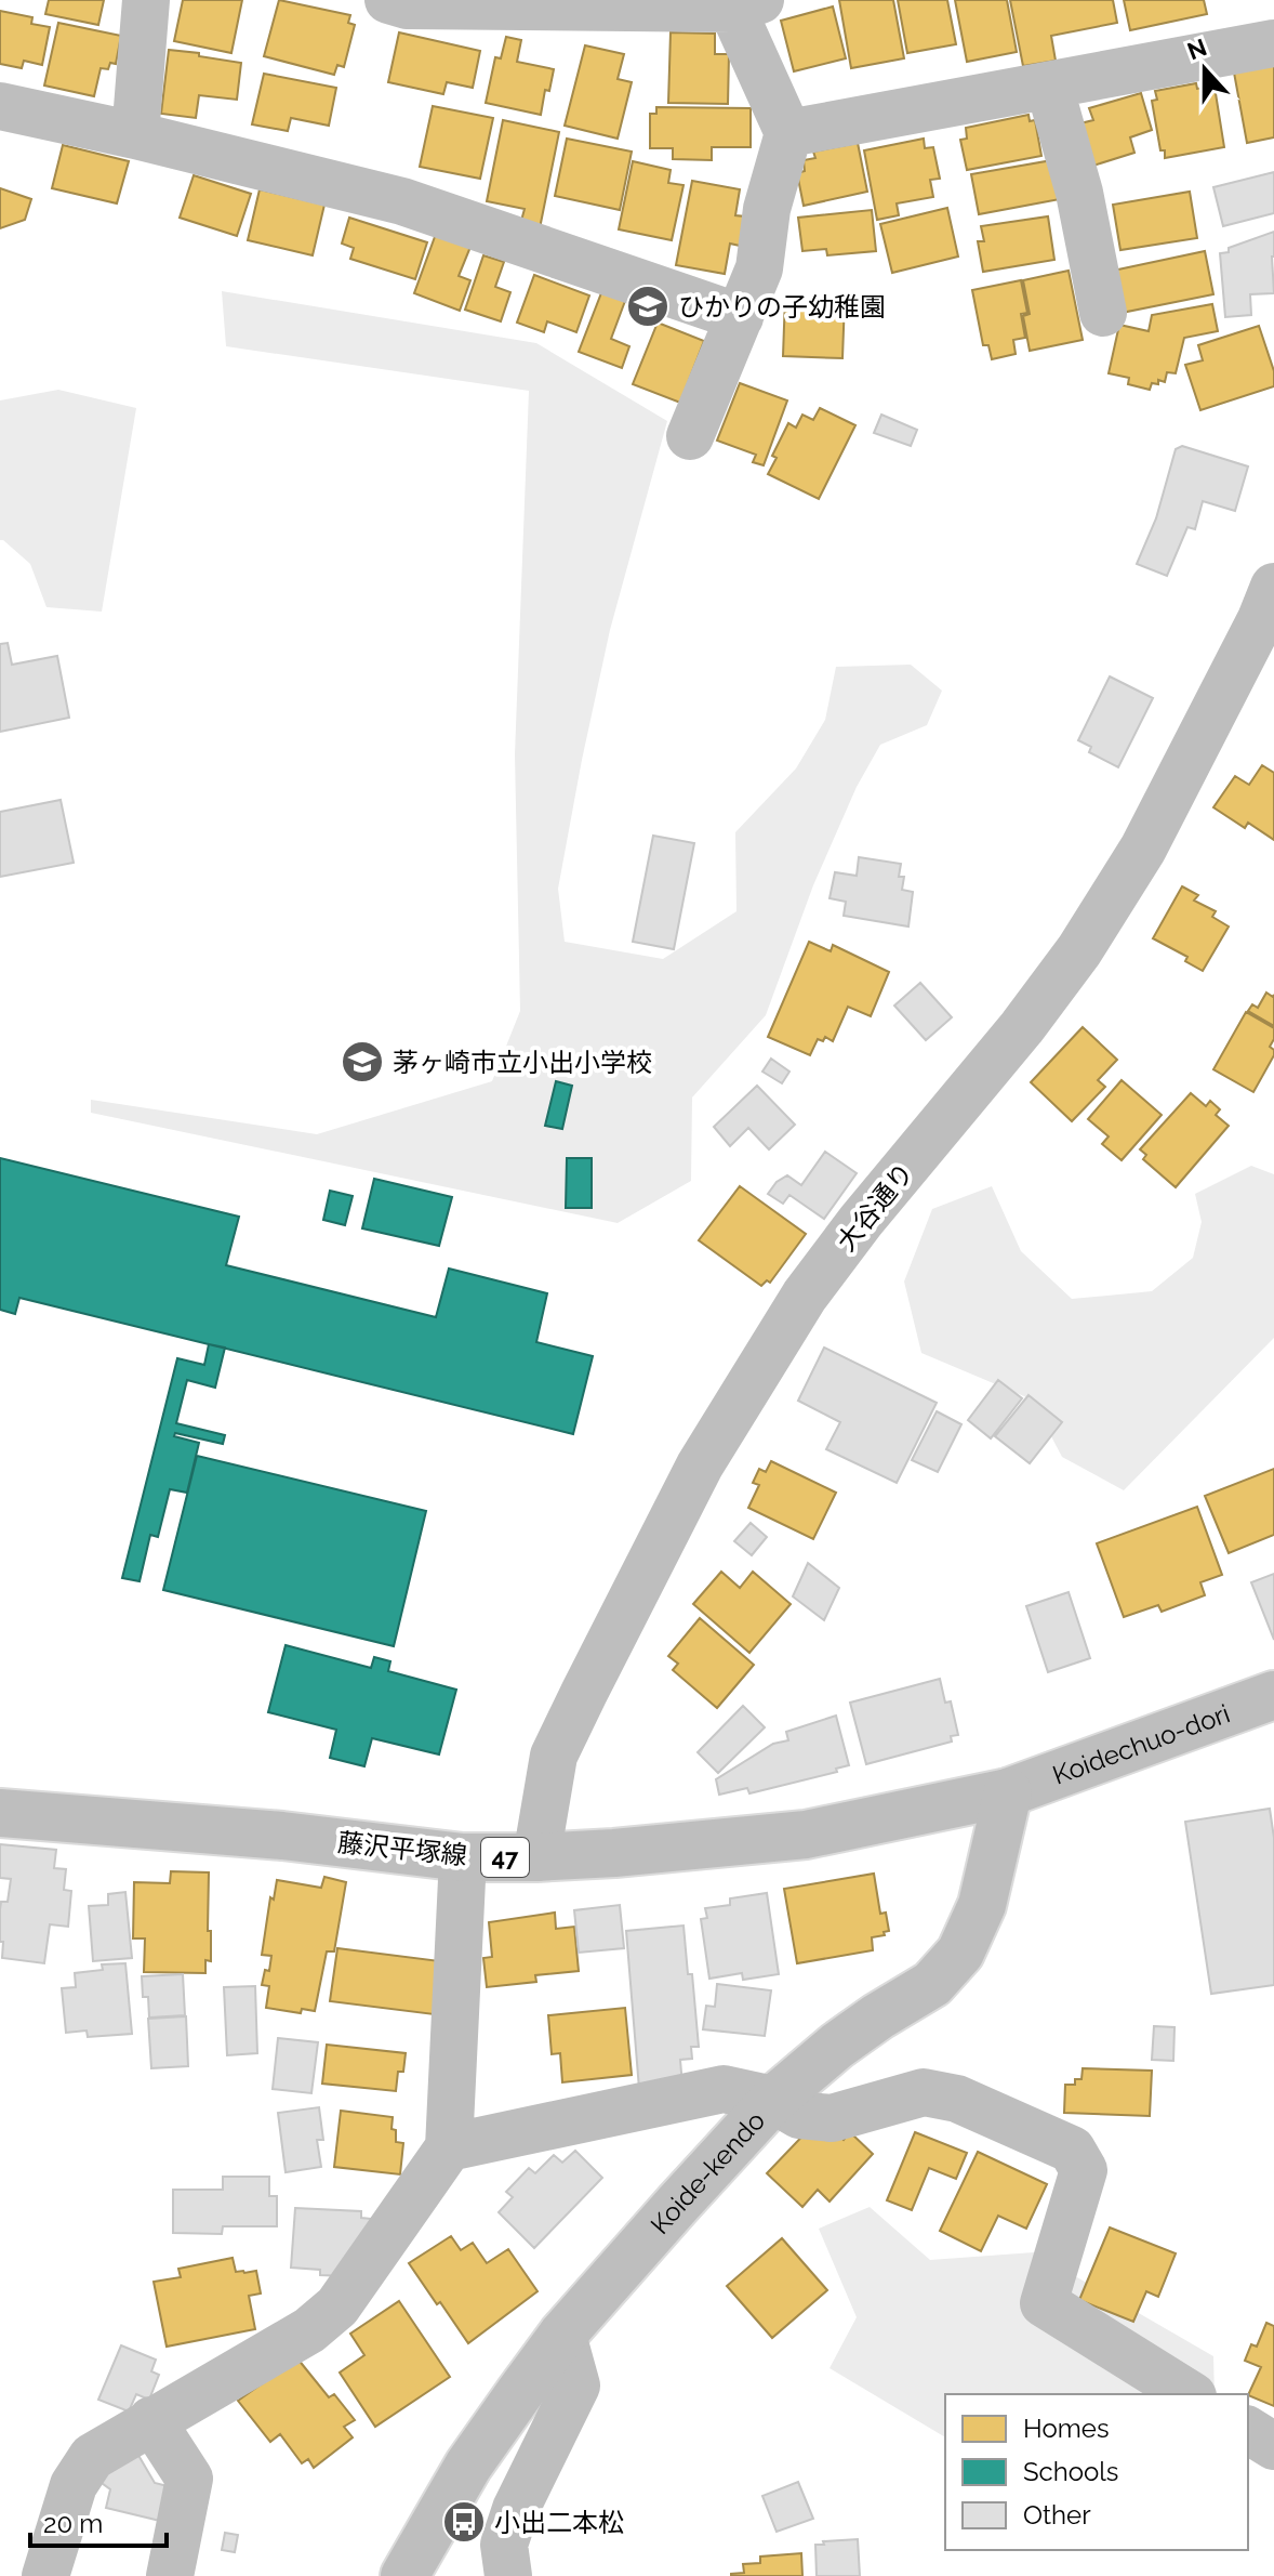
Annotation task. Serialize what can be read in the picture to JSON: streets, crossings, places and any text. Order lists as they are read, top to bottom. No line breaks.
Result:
{"streets":{"street":["大谷通り","Koidechuo-dori","藤沢平塚線","47","Koide-kendo"]},"crossings":[["大谷通り","藤沢平塚線"],["Koidechuo-dori","藤沢平塚線"],["Koidechuo-dori","Koide-kendo"],["藤沢平塚線","Koide-kendo"]],"places":{"school or university":["ひかりの子幼稚園","茅ヶ崎市立小出小学校"],"bus stop":["小出二本松"]},"legend":["Homes","Schools","Other"],"scale_bar":"20 m","north":"top"}
